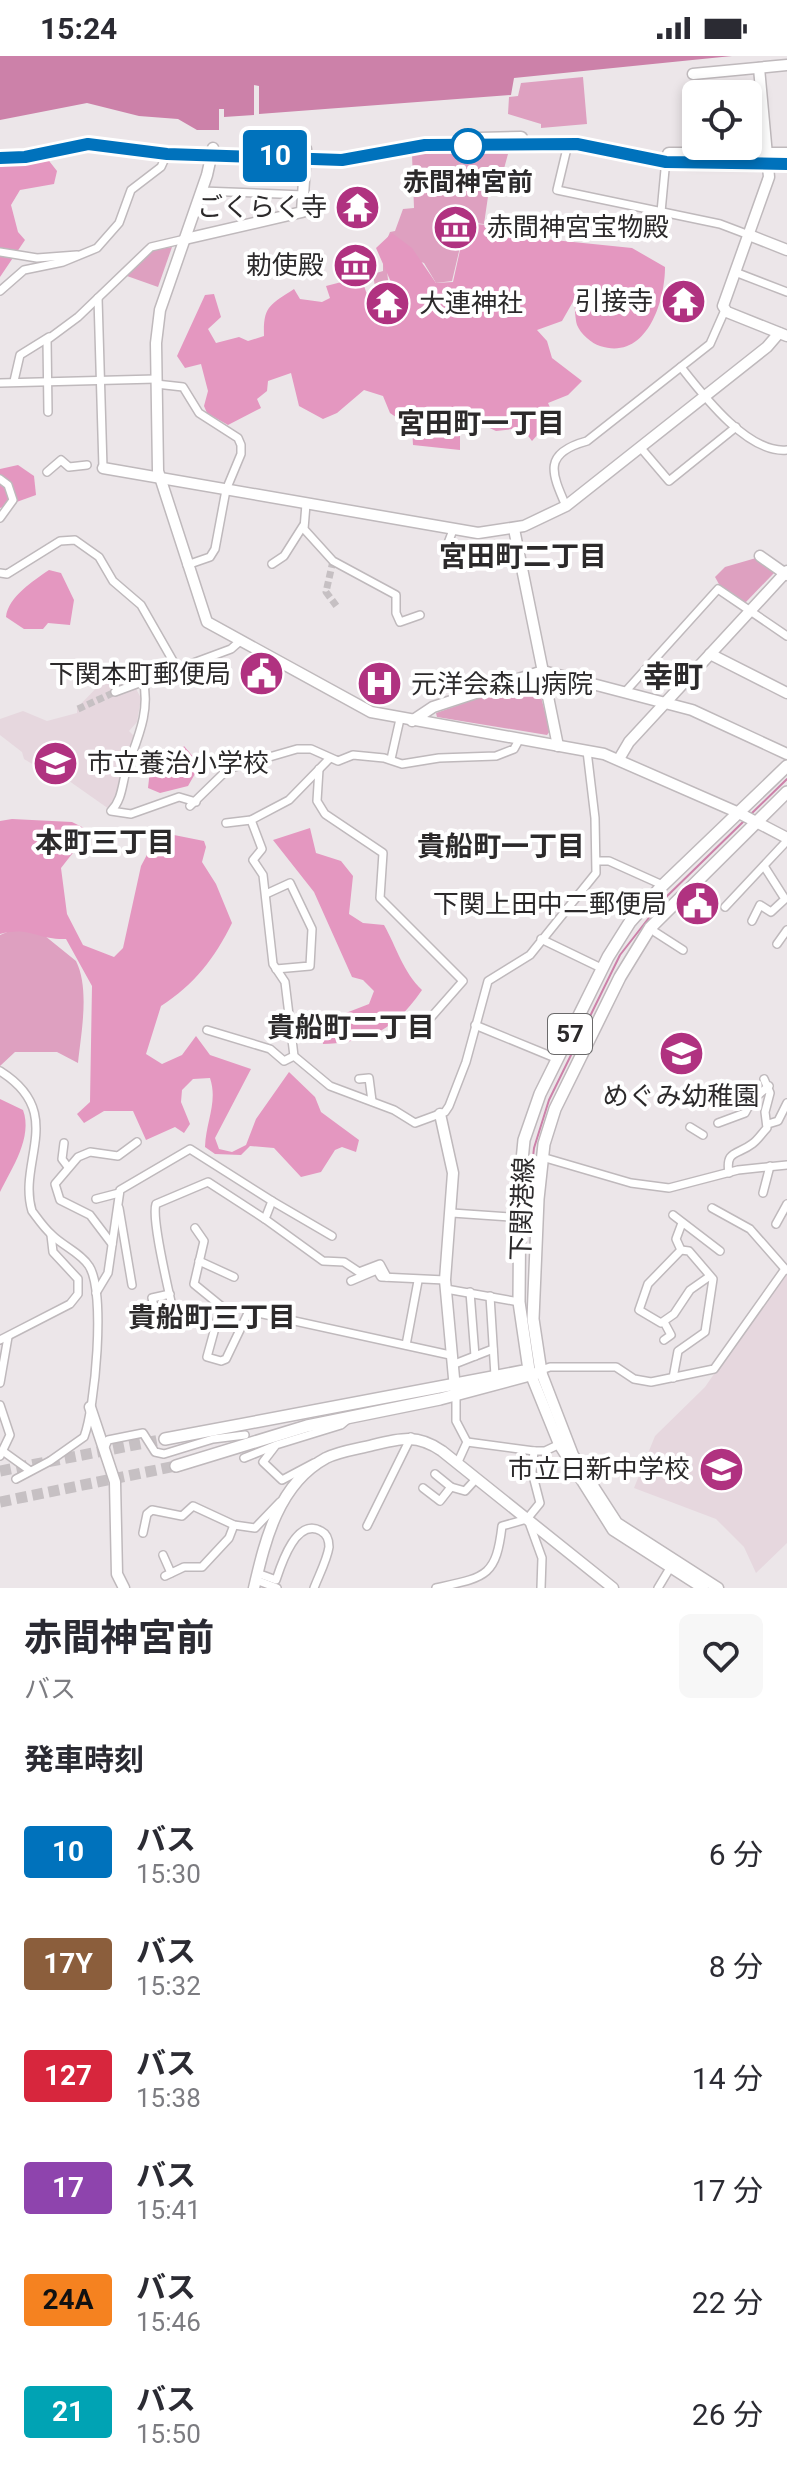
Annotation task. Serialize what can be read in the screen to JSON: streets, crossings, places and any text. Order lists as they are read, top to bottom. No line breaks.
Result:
{"streets":{"main road":["57","下関港線"]},"districts":["宮田町一丁目","宮田町二丁目","幸町","本町三丁目","貴船町一丁目","貴船町二丁目","貴船町三丁目"],"places":{"other":["赤間神宮前"],"temple":["ごくらく寺","引接寺","大連神社"],"museum":["赤間神宮宝物殿","勅使殿"],"public building":["下関本町郵便局","下関上田中二郵便局"],"hospital":["元洋会森山病院"],"school or university":["市立養治小学校","めぐみ幼稚園","市立日新中学校"]},"lines":["bus line 10"],"page":{"status":"15:24","on_map":"10","heading":[["赤間神宮前","バス"],"発車時刻"],"list":[{"mark":"10","name":"バス","note":"15:30","value":"6 分"},{"mark":"17Y","name":"バス","note":"15:32","value":"8 分"},{"mark":"127","name":"バス","note":"15:38","value":"14 分"},{"mark":"17","name":"バス","note":"15:41","value":"17 分"},{"mark":"24A","name":"バス","note":"15:46","value":"22 分"},{"mark":"21","name":"バス","note":"15:50","value":"26 分"}]}}
